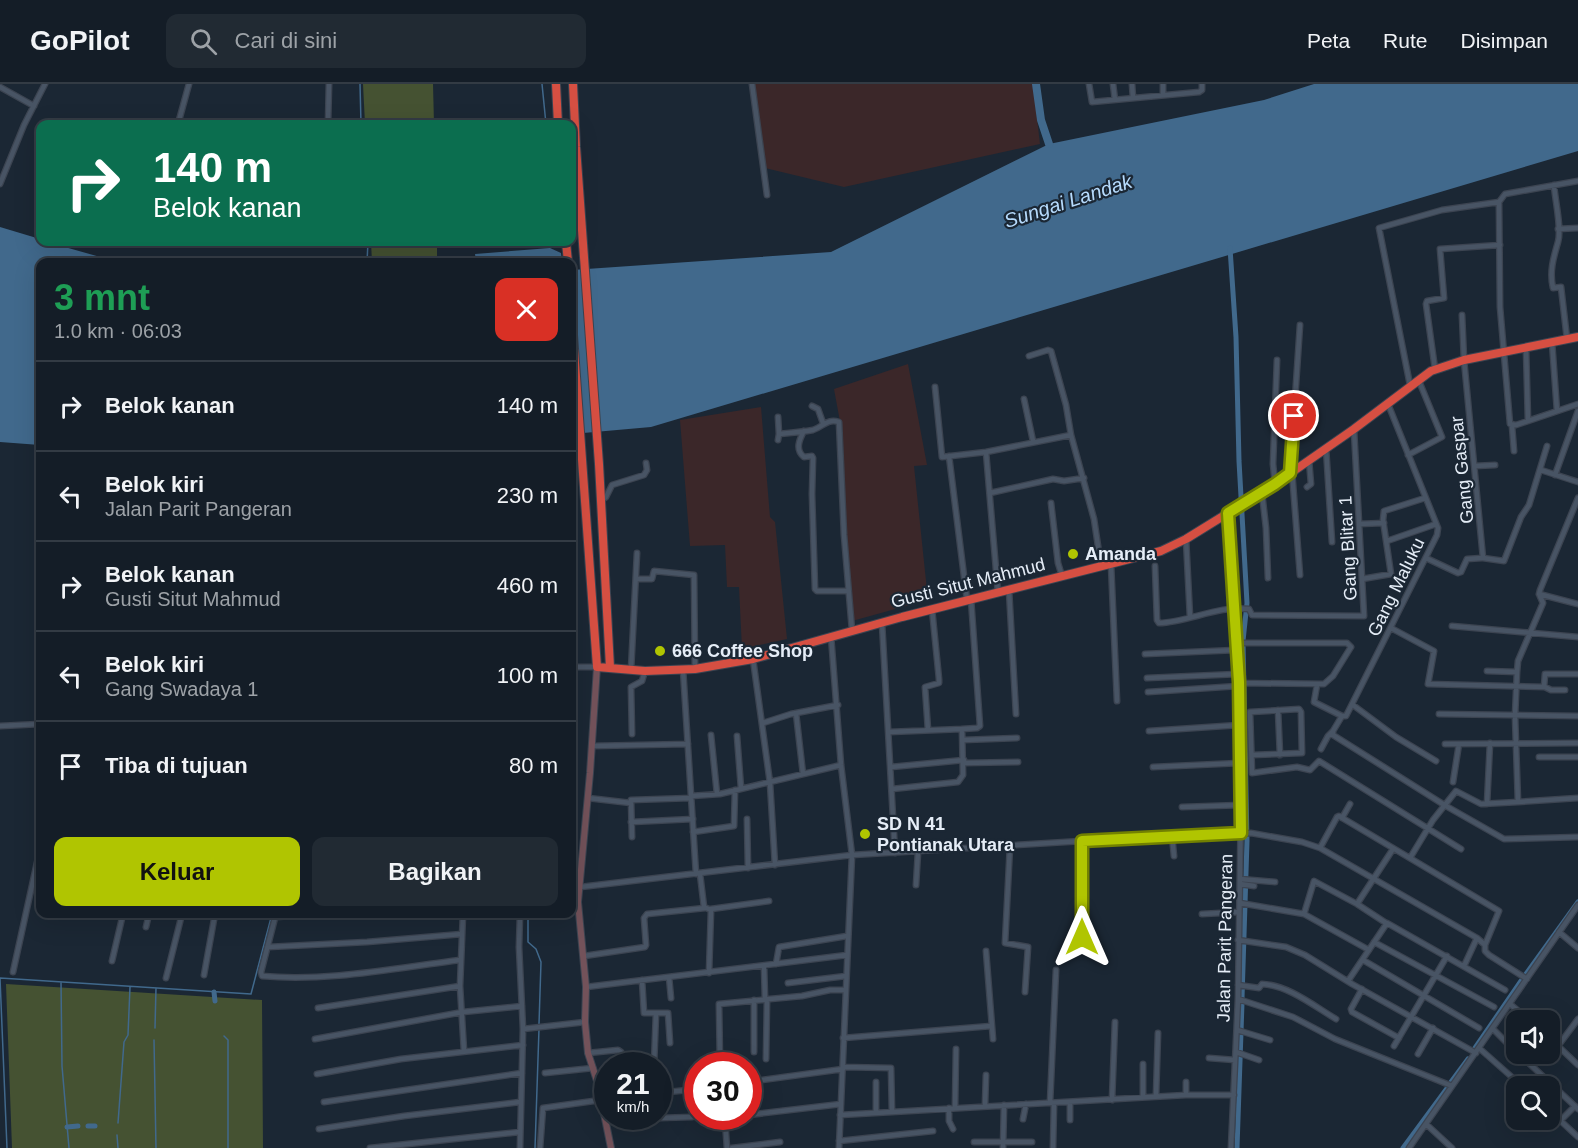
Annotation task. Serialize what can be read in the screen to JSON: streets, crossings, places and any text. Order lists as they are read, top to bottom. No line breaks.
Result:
{"streets":{"highway":["Gusti Situt Mahmud"],"street":["Gang Gaspar","Gang Blitar 1","Gang Maluku","Jalan Parit Pangeran"]},"crossings":[["Gang Gaspar","Gusti Situt Mahmud"],["Gang Blitar 1","Gusti Situt Mahmud"],["Gang Blitar 1","Jalan Parit Pangeran"],["Gusti Situt Mahmud","Gang Maluku"],["Gusti Situt Mahmud","Jalan Parit Pangeran"]],"water":["Sungai Landak"],"places":["Amanda","666 Coffee Shop","SD N 41 Pontianak Utara"],"page":{"header":"GoPilot","search":"Cari di sini","nav":["Peta","Rute","Disimpan"],"turn":["140 m","Belok kanan"],"heading":["3 mnt","1.0 km · 06:03"],"list":[{"name":"Belok kanan","value":"140 m"},{"name":"Belok kiri","note":"Jalan Parit Pangeran","value":"230 m"},{"name":"Belok kanan","note":"Gusti Situt Mahmud","value":"460 m"},{"name":"Belok kiri","note":"Gang Swadaya 1","value":"100 m"},{"name":"Tiba di tujuan","value":"80 m"}],"buttons":["Keluar","Bagikan"],"speed":"21 km/h","limit":"30"}}
